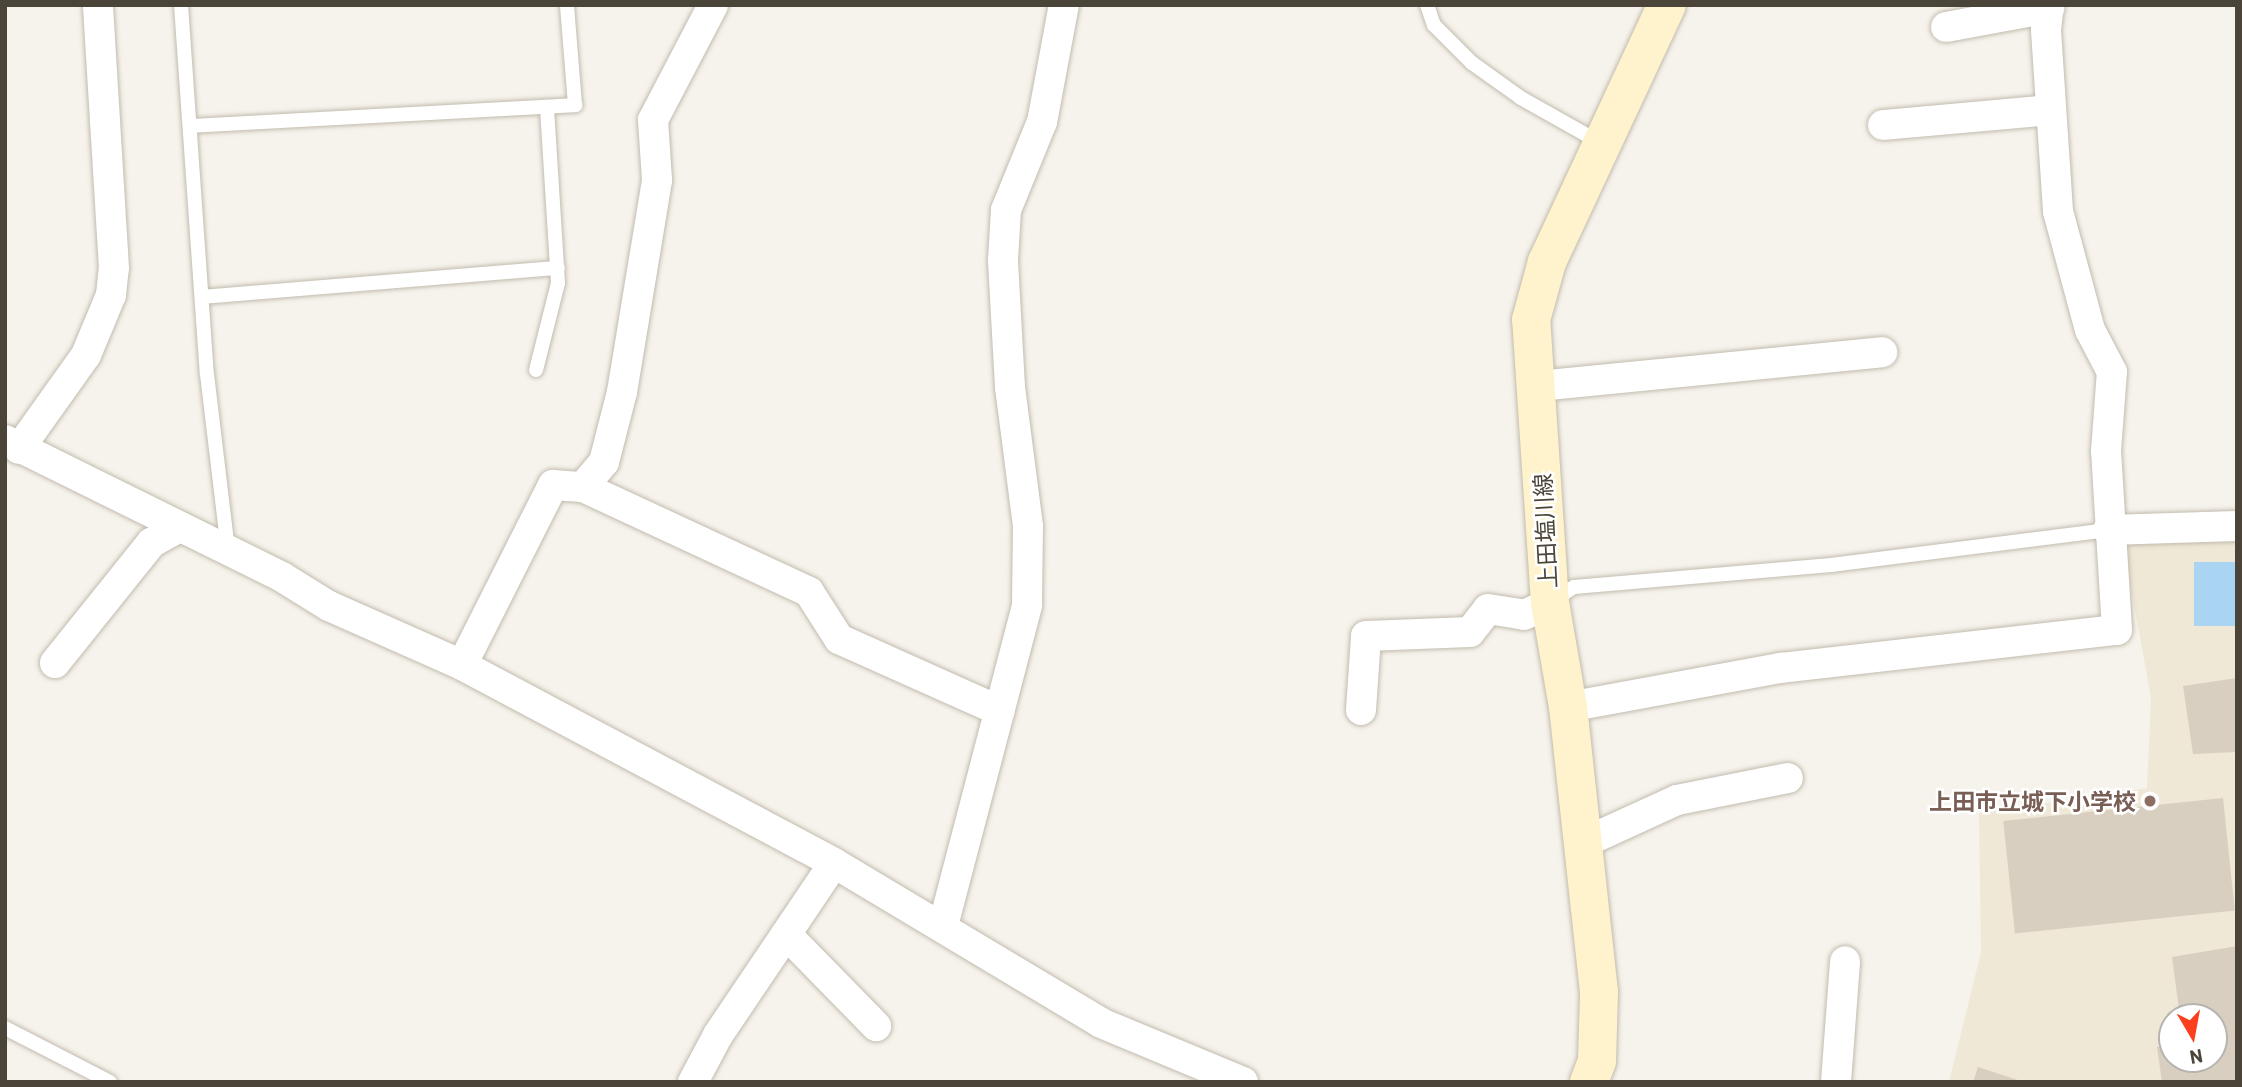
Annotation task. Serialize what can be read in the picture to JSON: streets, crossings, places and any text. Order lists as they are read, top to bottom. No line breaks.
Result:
{"streets":{"main road":["上田塩川線"]},"places":["上田市立城下小学校"],"north":"bottom"}
